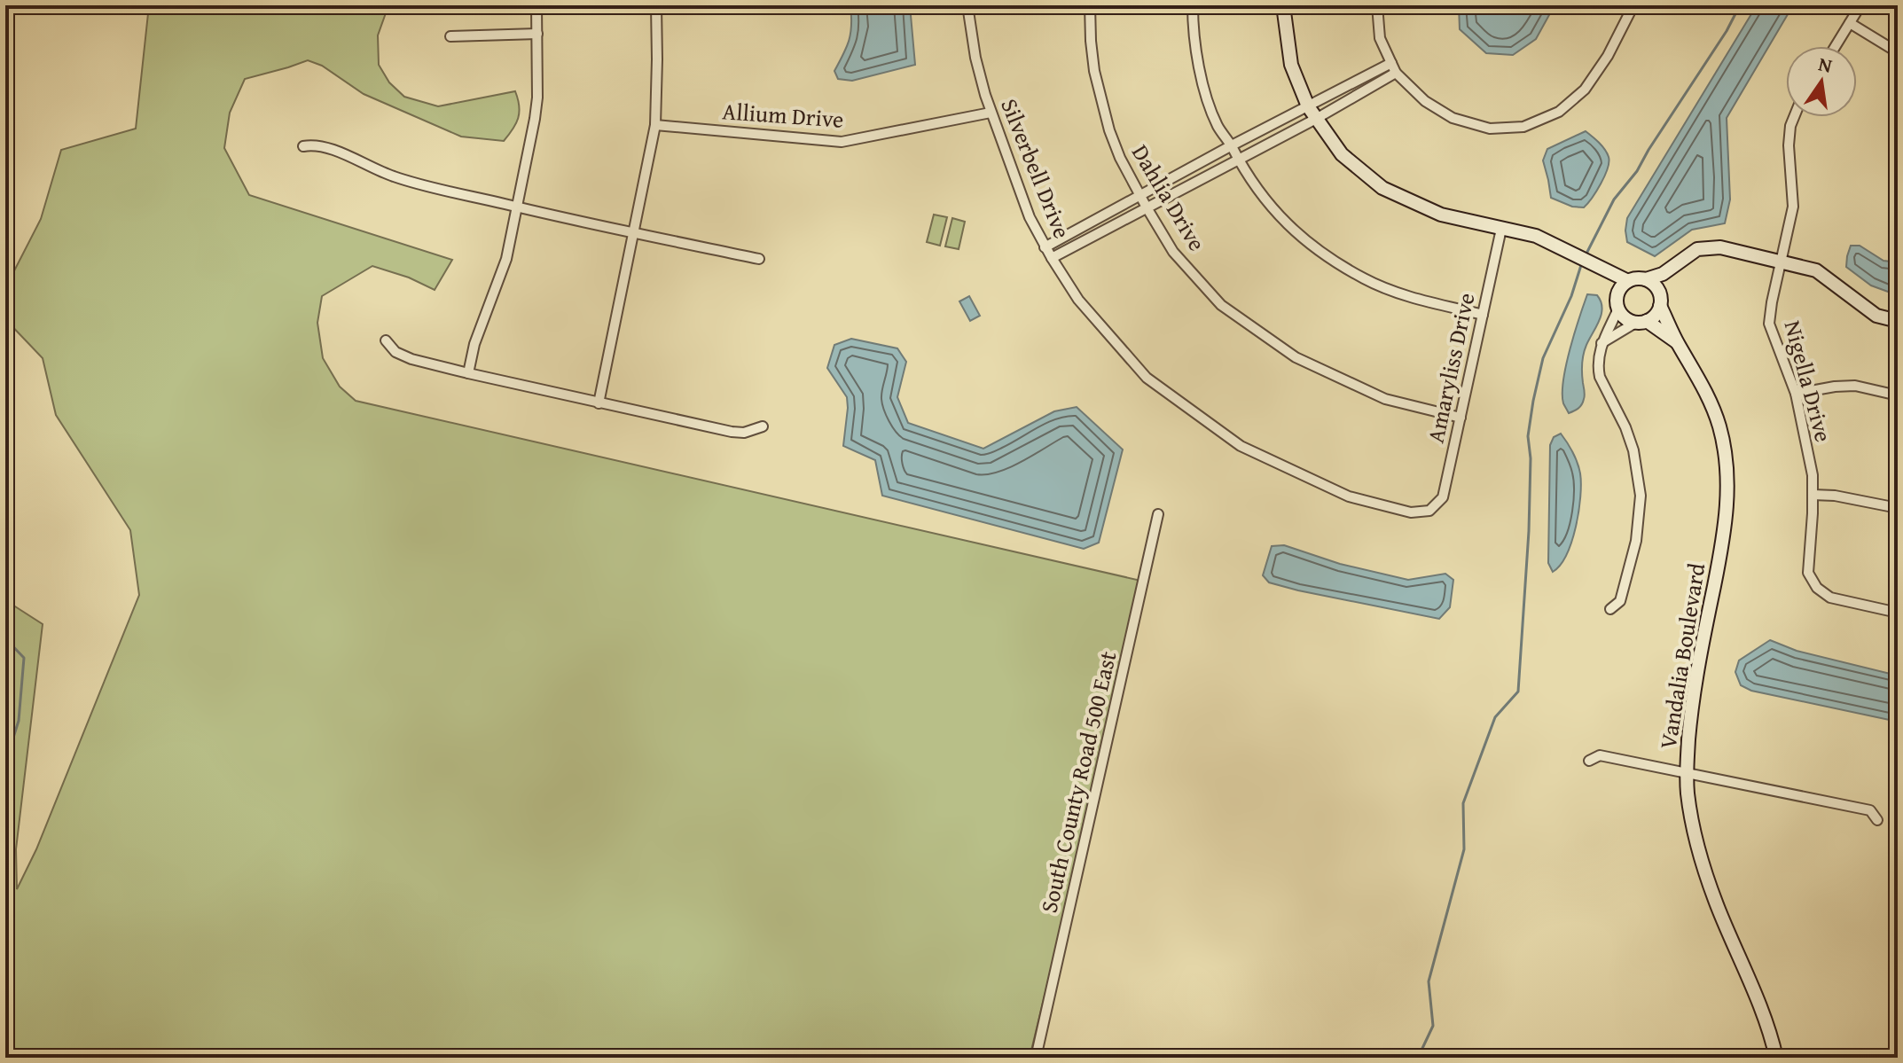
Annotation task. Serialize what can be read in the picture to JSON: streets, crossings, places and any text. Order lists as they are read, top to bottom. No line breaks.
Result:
{"streets":{"street":["Allium Drive","Silverbell Drive","Dahlia Drive","Amaryliss Drive","Nigella Drive","Vandalia Boulevard","South County Road 500 East"]},"crossings":[["Allium Drive","Silverbell Drive"],["Silverbell Drive","Amaryliss Drive"],["Dahlia Drive","Amaryliss Drive"]],"north":"top"}
